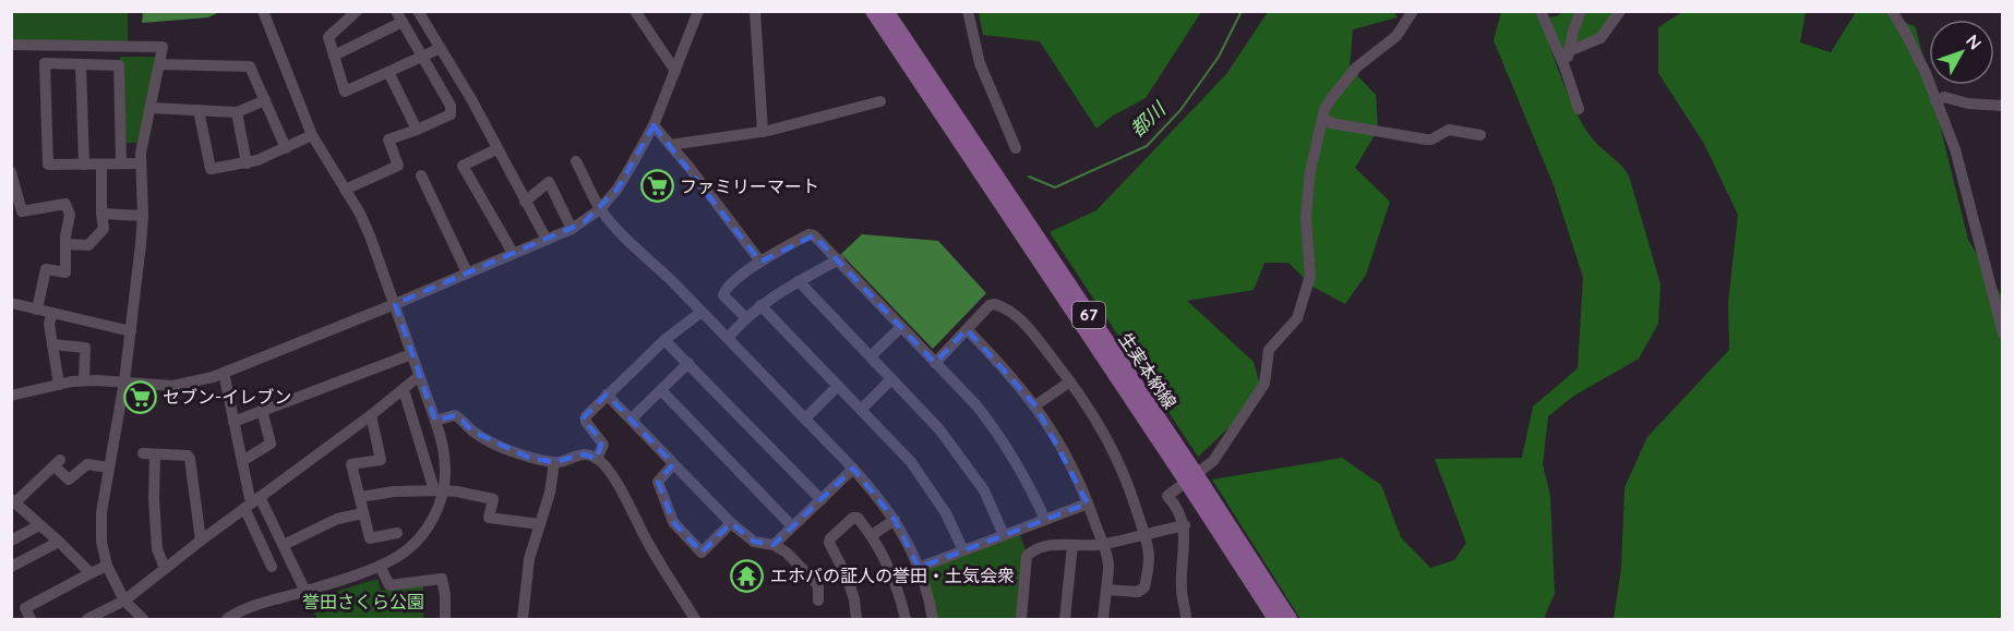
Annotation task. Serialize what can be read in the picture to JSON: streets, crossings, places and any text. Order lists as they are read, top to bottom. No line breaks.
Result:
{"streets":{"main road":["67","生実本納線"]},"water":["都川"],"parks":["誉田さくら公園"],"places":{"supermarket":["ファミリーマート","セブン-イレブン"],"temple":["エホバの証人の誉田・土気会衆"]},"north":"top right"}
